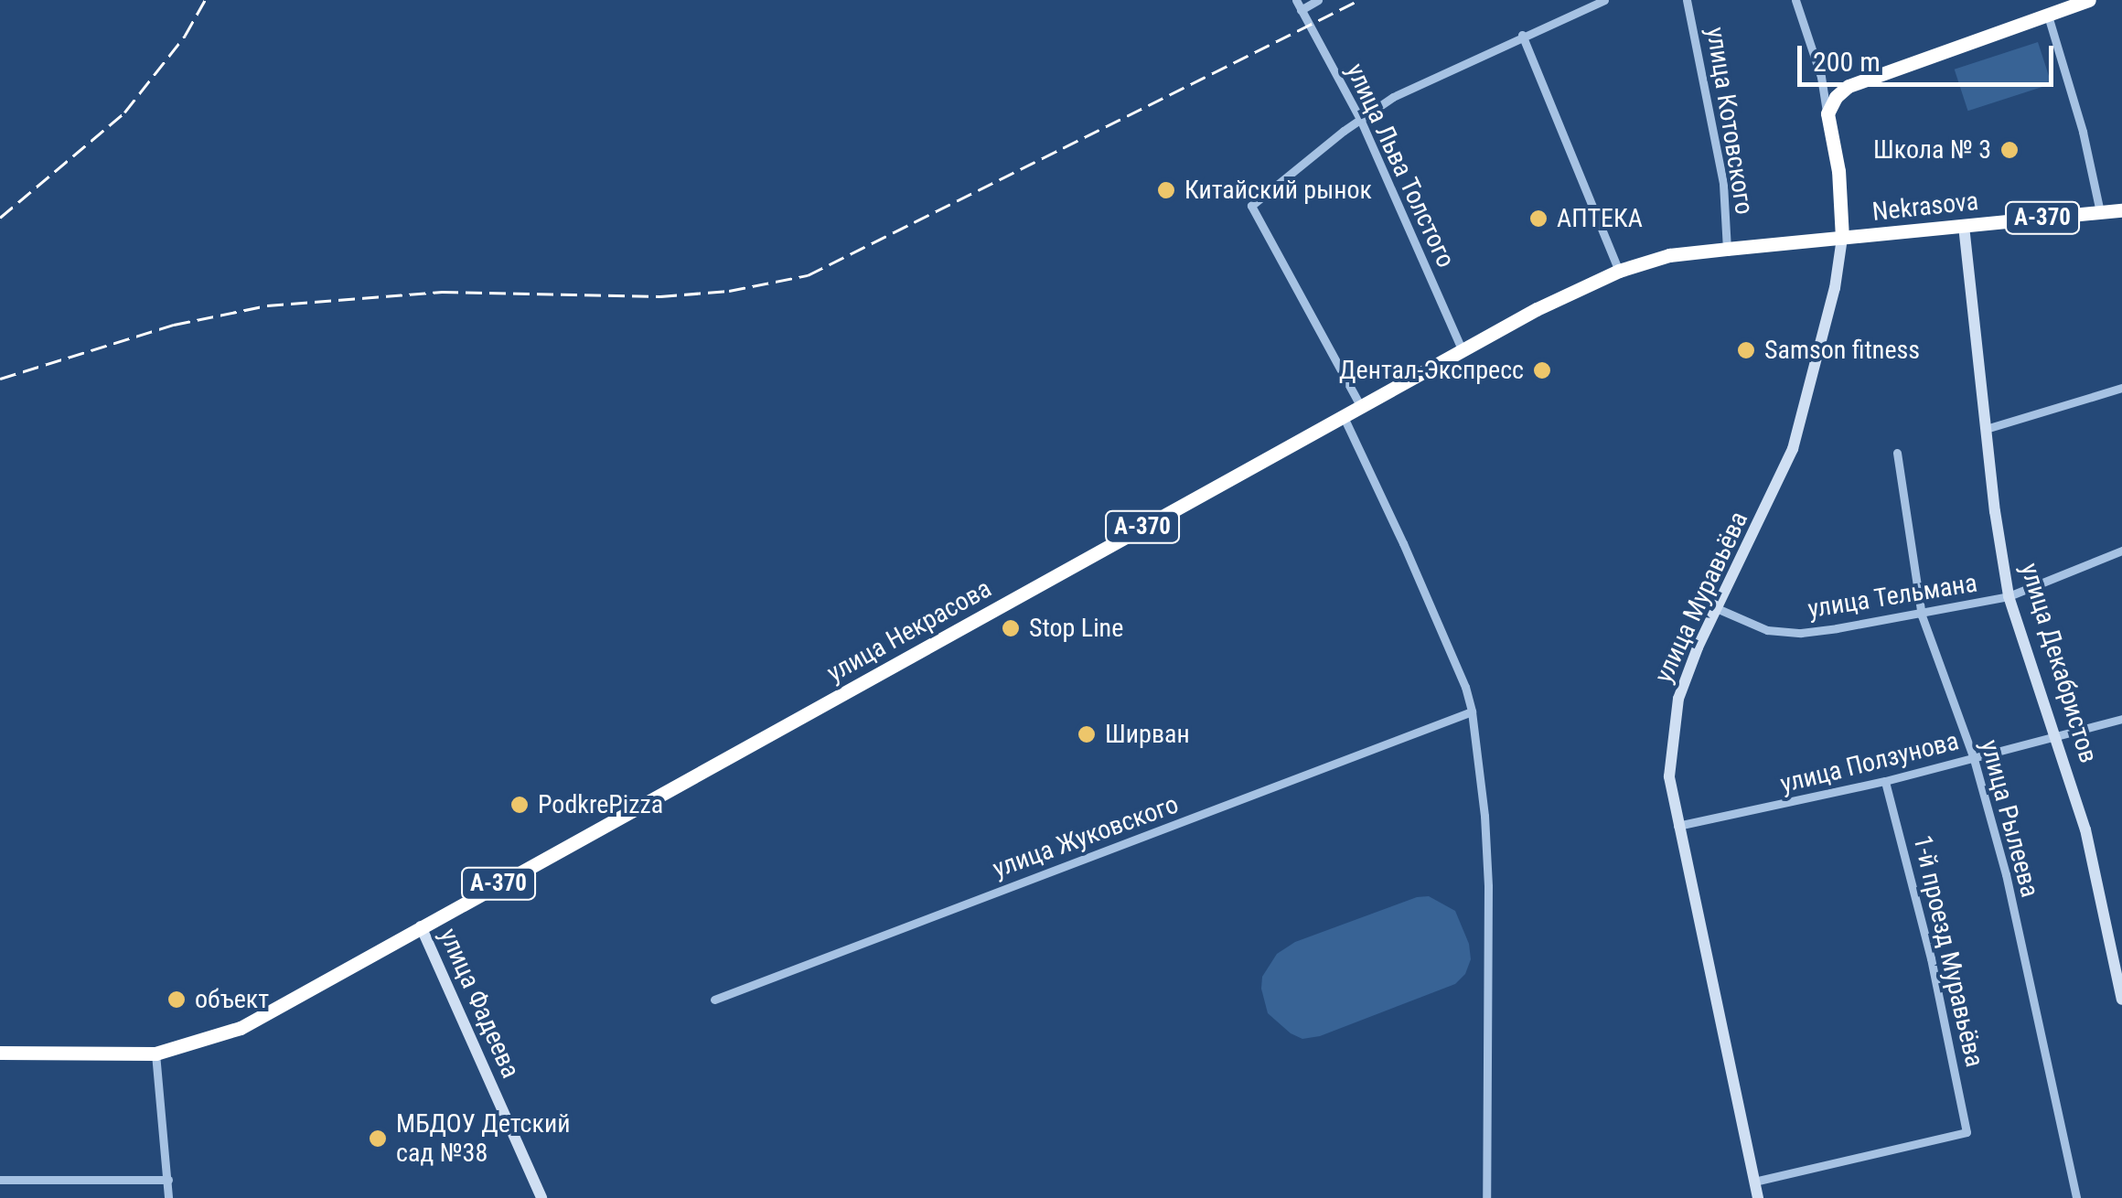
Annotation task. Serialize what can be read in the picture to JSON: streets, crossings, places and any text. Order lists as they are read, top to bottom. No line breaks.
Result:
{"streets":{"highway":["Nekrasova","А-370","улица Некрасова"],"street":["улица Котовского","улица Льва Толстого","улица Тельмана","улица Муравьёва","улица Декабристов","улица Ползунова","улица Рылеева","улица Жуковского","1-й проезд Муравьёва","улица Фадеева"]},"crossings":[["улица Котовского","улица Некрасова"],["улица Льва Толстого","улица Некрасова"],["Nekrasova","улица Муравьёва"],["Nekrasova","улица Некрасова"],["Nekrasova","улица Декабристов"],["улица Тельмана","улица Муравьёва"],["улица Тельмана","улица Декабристов"],["улица Тельмана","улица Рылеева"],["улица Муравьёва","улица Некрасова"],["улица Муравьёва","улица Ползунова"],["улица Муравьёва","1-й проезд Муравьёва"],["улица Некрасова","улица Фадеева"],["улица Декабристов","улица Ползунова"],["улица Ползунова","улица Рылеева"],["улица Ползунова","1-й проезд Муравьёва"]],"places":["Школа № 3","Китайский рынок","АПТЕКА","Samson fitness","Дентал-Экспресс","Stop Line","Ширван","PodkrePizza","объект","МБДОУ Детский сад №38"],"scale_bar":"200 m"}
